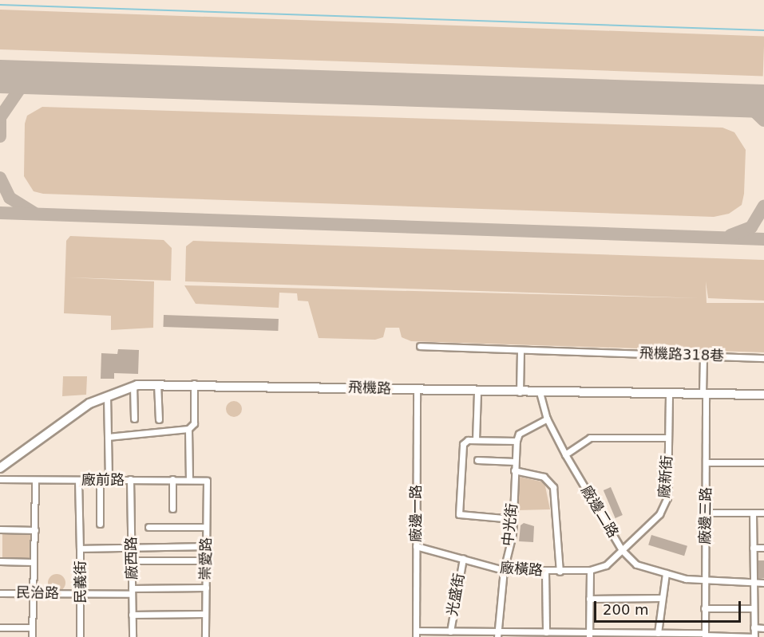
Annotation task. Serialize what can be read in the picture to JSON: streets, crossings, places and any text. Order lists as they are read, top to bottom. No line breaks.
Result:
{"streets":{"street":["飛機路318巷","飛機路","廠新街","廠前路","廠邊二路","廠邊一路","廠邊三路","中光街","廠西路","崇愛路","廠橫路","民義街","民治路","光盛街"]},"crossings":[["飛機路318巷","廠邊三路"],["飛機路","廠邊二路"],["飛機路","廠邊一路"],["飛機路","廠邊三路"],["廠新街","廠邊二路"],["廠新街","廠橫路"],["廠前路","廠西路"],["廠前路","崇愛路"],["廠邊二路","廠邊三路"],["廠邊二路","廠橫路"],["廠邊一路","廠橫路"],["中光街","廠橫路"],["廠西路","民義街"],["廠西路","民治路"],["崇愛路","民義街"],["崇愛路","民治路"],["廠橫路","光盛街"],["民義街","民治路"]],"scale_bar":"200 m"}
